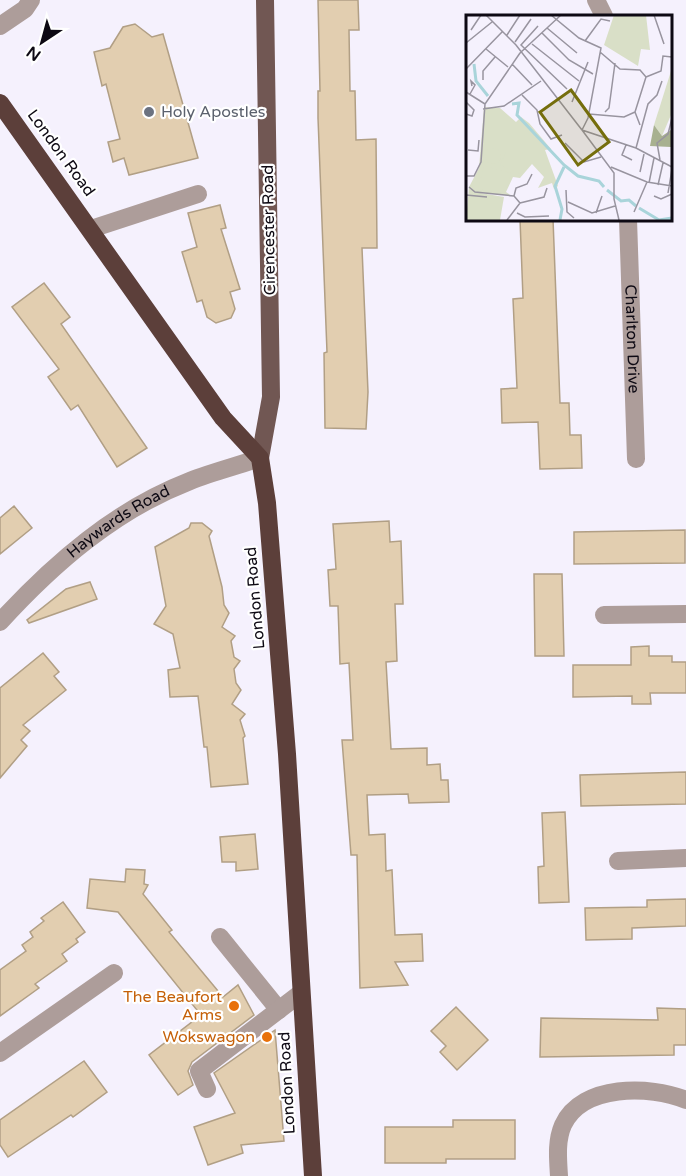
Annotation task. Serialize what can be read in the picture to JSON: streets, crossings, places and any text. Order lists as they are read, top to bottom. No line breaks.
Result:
{"streets":{"highway":["London Road"],"main road":["Cirencester Road"],"street":["Charlton Drive","Haywards Road"]},"crossings":[["London Road","Cirencester Road"],["London Road","Haywards Road"],["Cirencester Road","Haywards Road"]],"places":["Holy Apostles","The Beaufort Arms","Wokswagon"],"north":"bottom left"}
